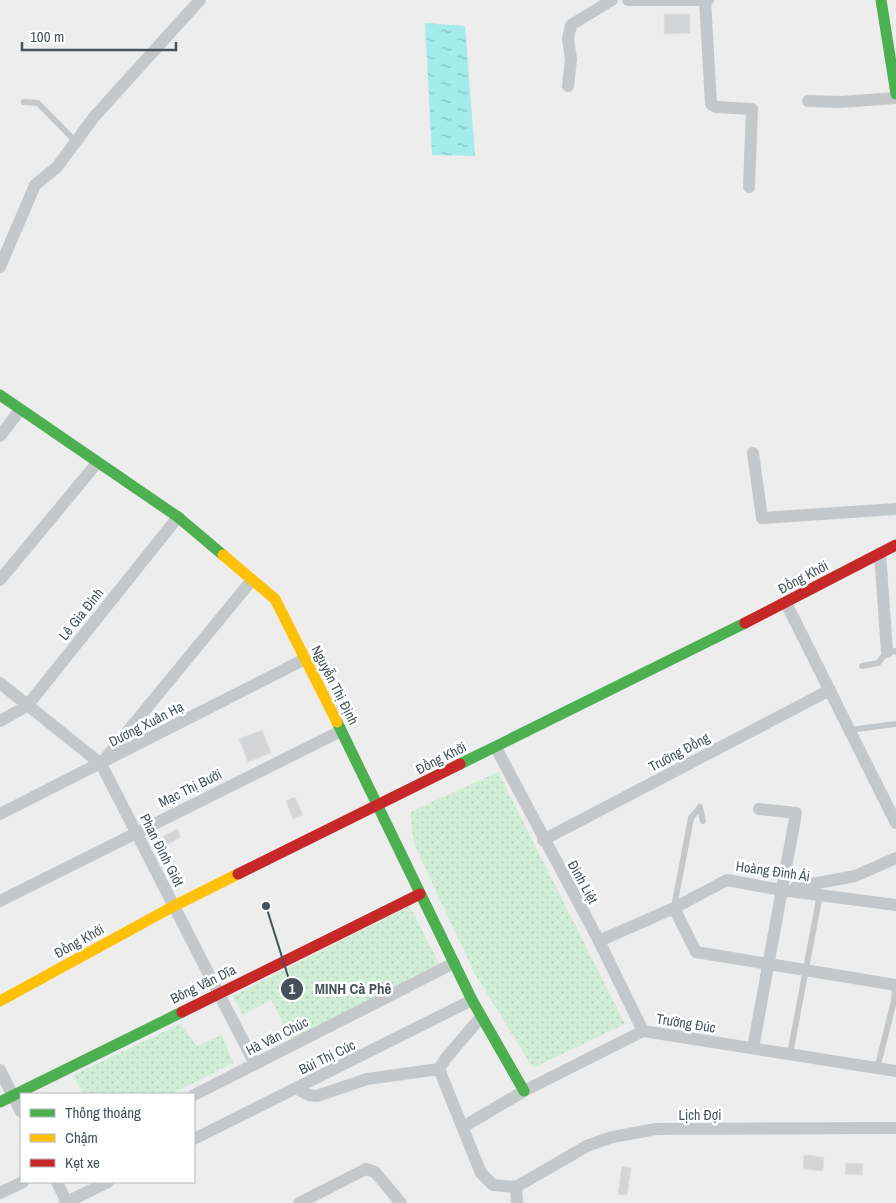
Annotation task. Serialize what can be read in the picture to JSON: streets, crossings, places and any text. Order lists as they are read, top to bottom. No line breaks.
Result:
{"streets":{"street":["Đồng Khởi","Lê Gia Đỉnh","Nguyễn Thị Định","Dương Xuân Hạ","Trường Đồng","Mạc Thị Bưởi","Phan Đình Giót","Hoàng Đình Ái","Đinh Liệt","Bông Văn Dĩa","Trường Đúc","Hà Văn Chúc","Bùi Thị Cúc","Lịch Đợi"]},"crossings":[["Đồng Khởi","Nguyễn Thị Định"],["Đồng Khởi","Phan Đình Giót"],["Đồng Khởi","Đinh Liệt"],["Lê Gia Đỉnh","Nguyễn Thị Định"],["Lê Gia Đỉnh","Phan Đình Giót"],["Nguyễn Thị Định","Dương Xuân Hạ"],["Nguyễn Thị Định","Mạc Thị Bưởi"],["Nguyễn Thị Định","Bông Văn Dĩa"],["Nguyễn Thị Định","Trường Đúc"],["Nguyễn Thị Định","Hà Văn Chúc"],["Nguyễn Thị Định","Bùi Thị Cúc"],["Dương Xuân Hạ","Phan Đình Giót"],["Trường Đồng","Đinh Liệt"],["Mạc Thị Bưởi","Phan Đình Giót"],["Phan Đình Giót","Bông Văn Dĩa"],["Phan Đình Giót","Hà Văn Chúc"],["Hoàng Đình Ái","Đinh Liệt"],["Đinh Liệt","Trường Đúc"]],"places":["MINH Cà Phê"],"legend":["Thông thoáng","Chậm","Kẹt xe"],"scale_bar":"100 m"}
